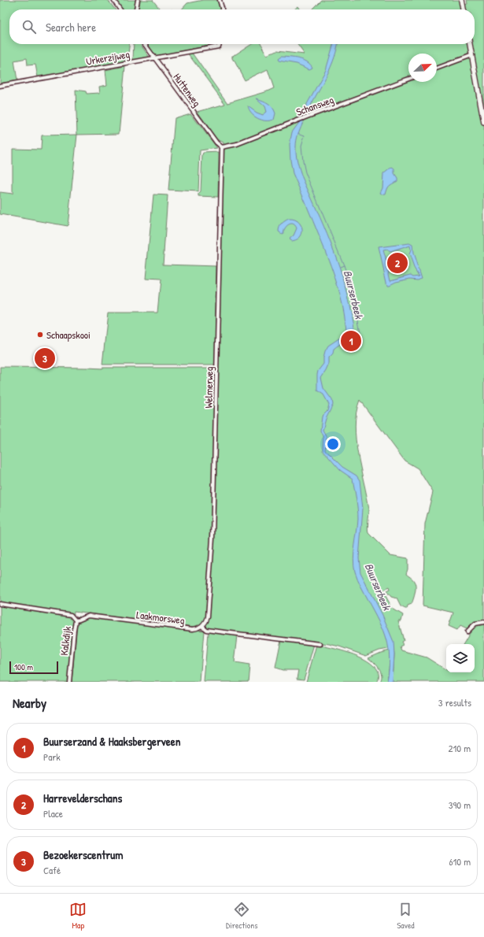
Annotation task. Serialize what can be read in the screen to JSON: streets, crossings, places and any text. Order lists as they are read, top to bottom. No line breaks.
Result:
{"streets":{"street":["Urkerzijweg","Huttenweg","Schansweg","Welmerweg","Laakmorsweg","Kalkdijk"]},"crossings":[["Urkerzijweg","Huttenweg"],["Huttenweg","Schansweg"],["Huttenweg","Welmerweg"],["Schansweg","Welmerweg"],["Welmerweg","Laakmorsweg"],["Laakmorsweg","Kalkdijk"]],"water":["Buurserbeek"],"places":["Schaapskooi"],"scale_bar":"100 m","north":"top right","page":{"search":"Search here","pins":["2","1","3"],"scale":"100 m","heading":["Nearby","3 results"],"list":[{"mark":"1","name":"Buurserzand & Haaksbergerveen","note":"Park","value":"210 m"},{"mark":"2","name":"Harrevelderschans","note":"Place","value":"390 m"},{"mark":"3","name":"Bezoekerscentrum","note":"Café","value":"610 m"}],"nav":["Map","Directions","Saved"]}}
